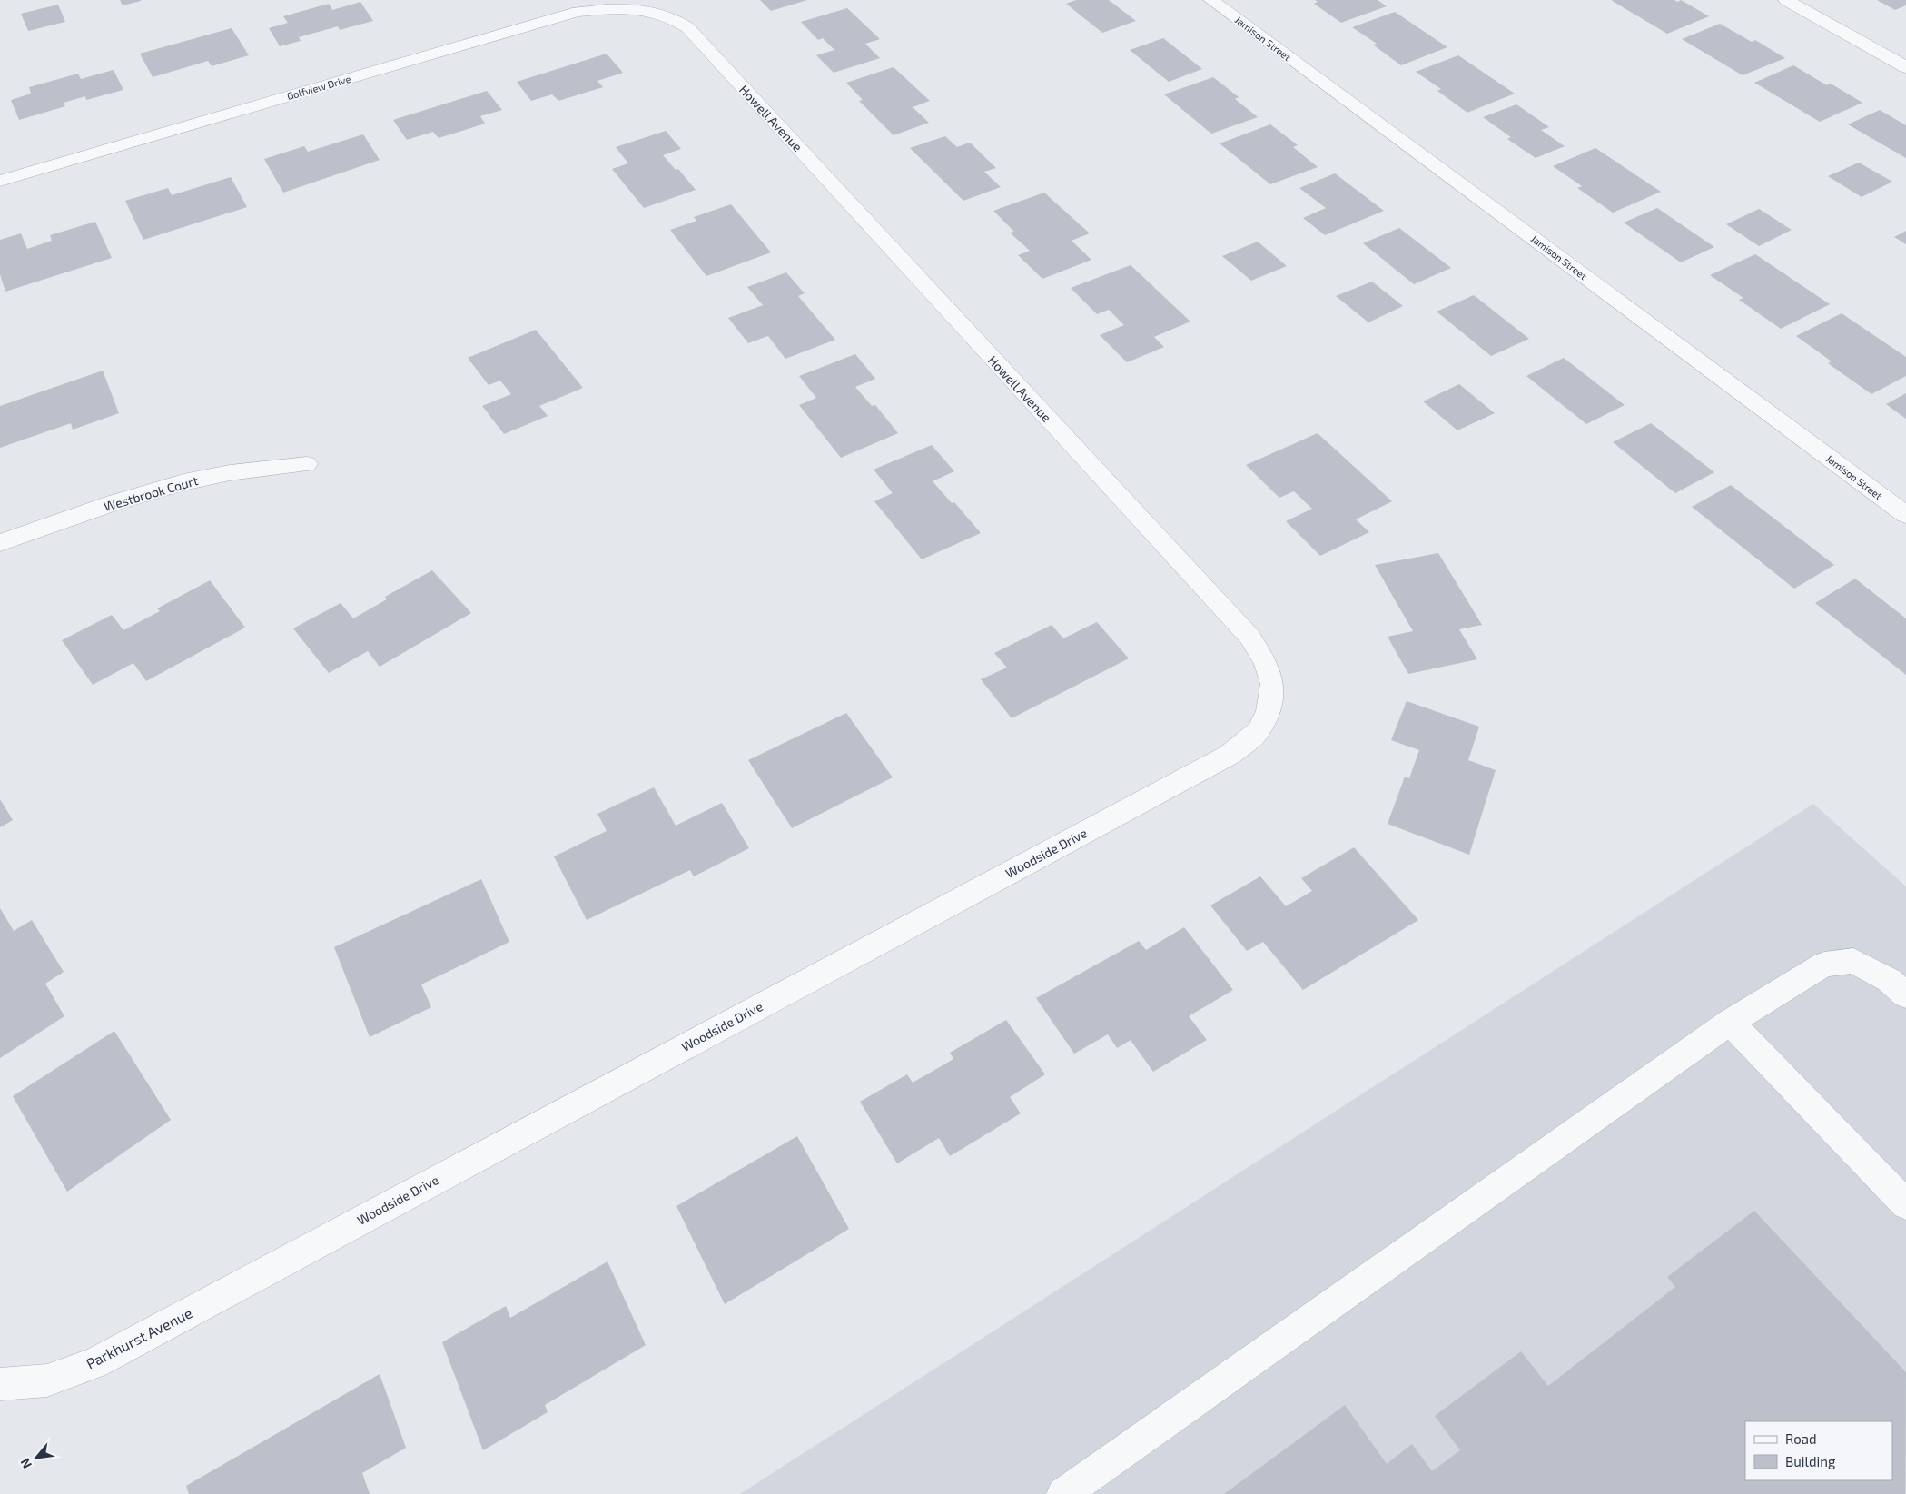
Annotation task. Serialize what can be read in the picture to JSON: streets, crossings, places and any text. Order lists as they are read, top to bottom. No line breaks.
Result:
{"streets":{"street":["Jamison Street","Golfview Drive","Howell Avenue","Westbrook Court","Woodside Drive","Parkhurst Avenue"]},"crossings":[["Golfview Drive","Howell Avenue"],["Howell Avenue","Woodside Drive"],["Woodside Drive","Parkhurst Avenue"]],"legend":["Road","Building"],"north":"bottom left"}
